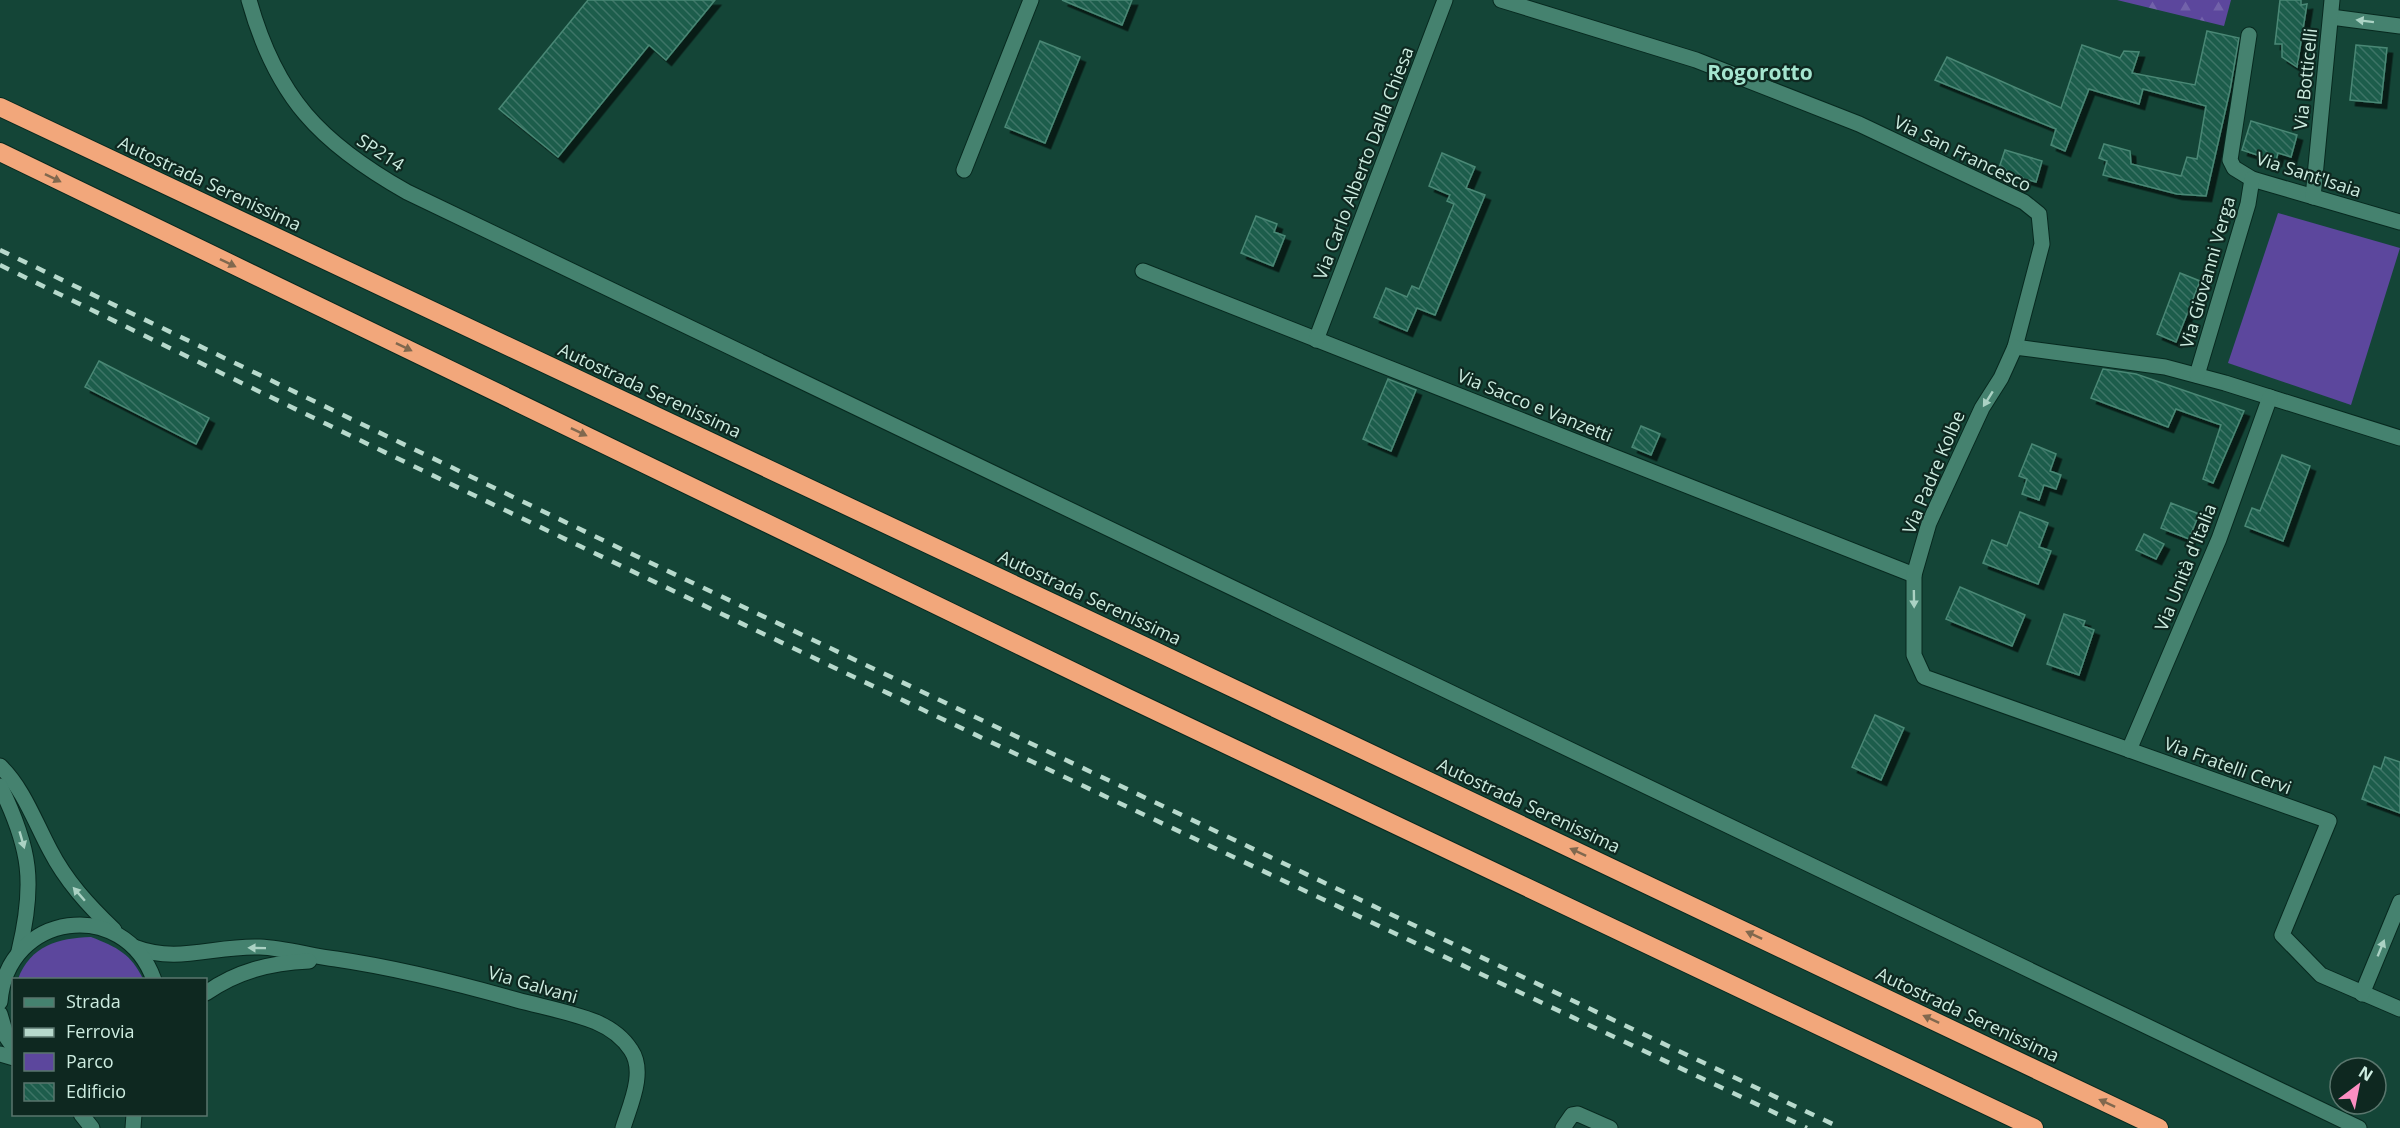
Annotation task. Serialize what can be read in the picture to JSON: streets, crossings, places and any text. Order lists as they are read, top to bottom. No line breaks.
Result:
{"streets":{"highway":["Autostrada Serenissima"],"street":["Via Botticelli","SP214","Via San Francesco","Via Carlo Alberto Dalla Chiesa","Via Sant'Isaia","Via Giovanni Verga","Via Sacco e Vanzetti","Via Padre Kolbe","Via Unità d'Italia","Via Fratelli Cervi","Via Galvani"]},"crossings":[["Via Botticelli","Via Sant'Isaia"],["Via San Francesco","Via Padre Kolbe"],["Via Carlo Alberto Dalla Chiesa","Via Sacco e Vanzetti"],["Via Sant'Isaia","Via Giovanni Verga"],["Via Sacco e Vanzetti","Via Padre Kolbe"],["Via Padre Kolbe","Via Fratelli Cervi"],["Via Unità d'Italia","Via Fratelli Cervi"]],"one_way":["Via Padre Kolbe"],"districts":["Rogorotto"],"legend":["Strada","Ferrovia","Parco","Edificio"],"north":"top right"}
